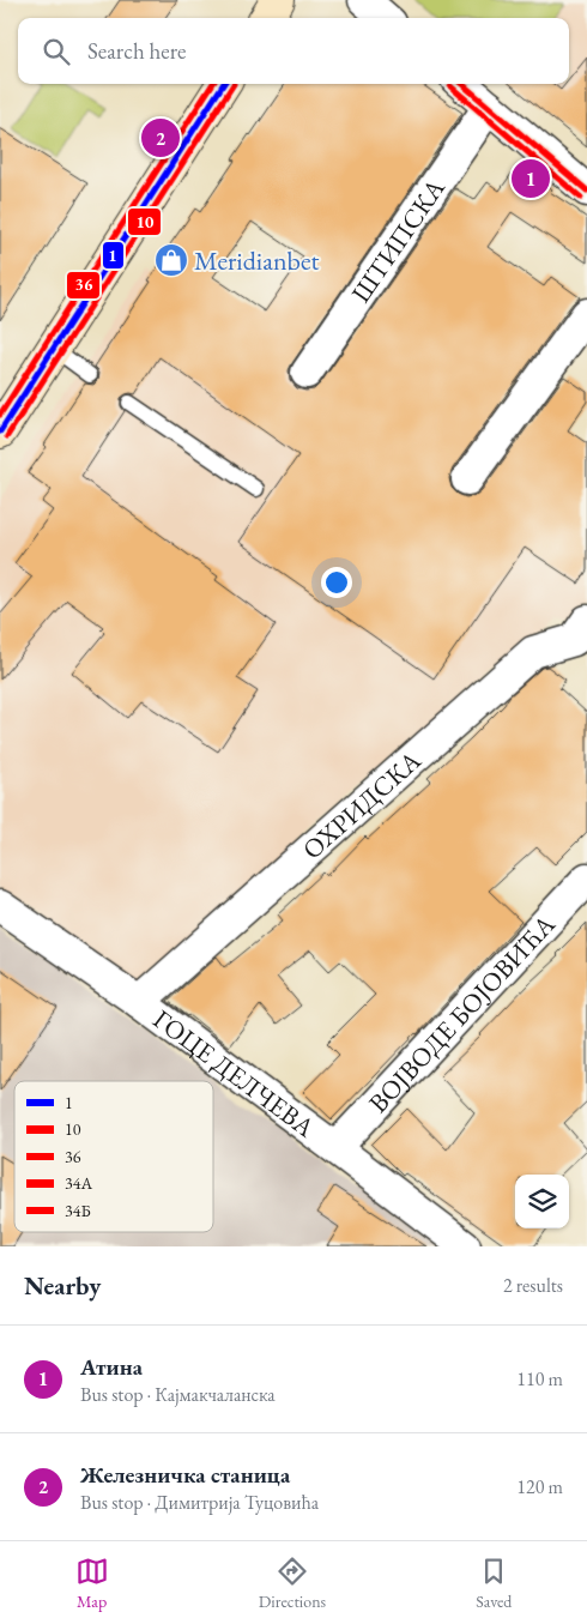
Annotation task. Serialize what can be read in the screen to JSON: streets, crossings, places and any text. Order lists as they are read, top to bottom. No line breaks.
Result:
{"streets":{"street":["ШТИПСКА","ОХРИДСКА","ВОЈВОДЕ БОЈОВИЋА","ГОЦЕ ДЕЛЧЕВА"]},"crossings":[["ОХРИДСКА","ГОЦЕ ДЕЛЧЕВА"],["ВОЈВОДЕ БОЈОВИЋА","ГОЦЕ ДЕЛЧЕВА"]],"places":{"shop":["Meridianbet"]},"lines":["transit line 1","transit line 10","transit line 36","transit line 34А","transit line 34Б"],"legend":["1","10","36","34А","34Б"],"page":{"search":"Search here","pins":["2","1"],"heading":["Nearby","2 results"],"list":[{"mark":"1","name":"Атина","note":"Bus stop · Кајмакчаланска","value":"110 m"},{"mark":"2","name":"Железничка станица","note":"Bus stop · Димитрија Туцовића","value":"120 m"}],"nav":["Map","Directions","Saved"]}}
